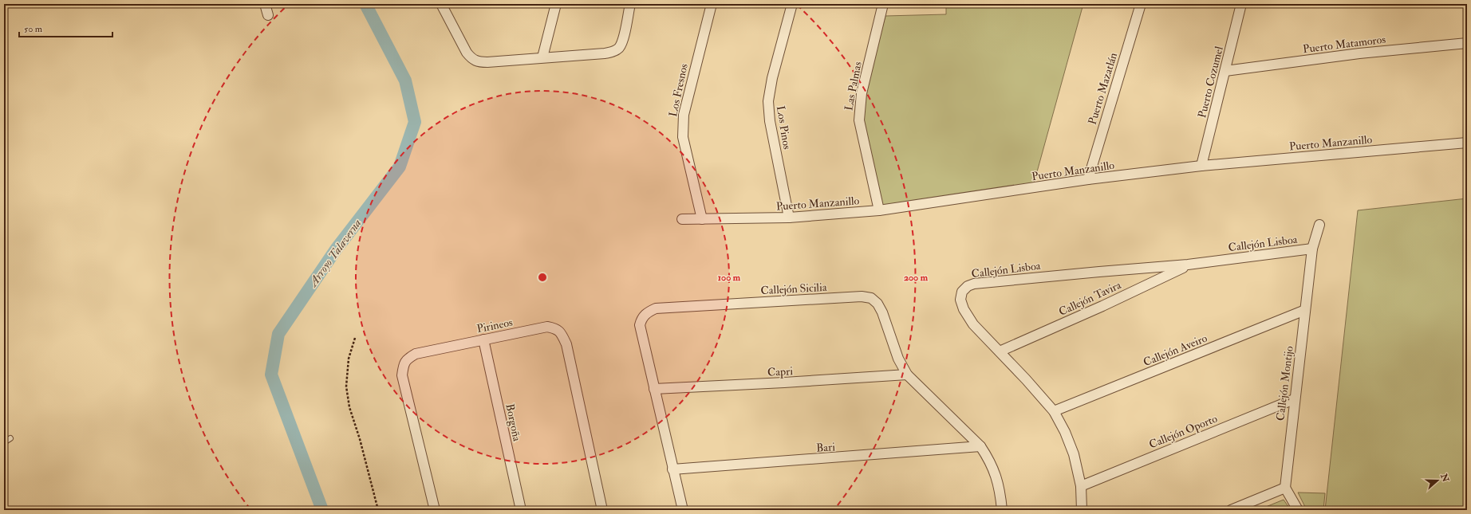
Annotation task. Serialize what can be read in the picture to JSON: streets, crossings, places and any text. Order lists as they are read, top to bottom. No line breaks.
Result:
{"streets":{"street":["Puerto Matamoros","Puerto Cozumel","Las Palmas","Puerto Mazatlán","Los Fresnos","Los Pinos","Puerto Manzanillo","Callejón Lisboa","Callejón Sicilia","Callejón Tavira","Pirineos","Callejón Aveiro","Capri","Callejón Montijo","Borgoña","Callejón Oporto","Bari"]},"crossings":[["Puerto Matamoros","Puerto Cozumel"],["Puerto Cozumel","Puerto Manzanillo"],["Las Palmas","Puerto Manzanillo"],["Puerto Mazatlán","Puerto Manzanillo"],["Los Fresnos","Puerto Manzanillo"],["Los Pinos","Puerto Manzanillo"],["Callejón Lisboa","Callejón Tavira"],["Callejón Lisboa","Callejón Aveiro"],["Callejón Lisboa","Callejón Montijo"],["Callejón Lisboa","Callejón Oporto"],["Callejón Sicilia","Capri"],["Callejón Sicilia","Bari"],["Pirineos","Borgoña"],["Callejón Aveiro","Callejón Montijo"],["Callejón Montijo","Callejón Oporto"]],"water":["Arroyo Talaverna"],"scale_bar":"50 m","north":"right","rings":["100 m","200 m"]}
